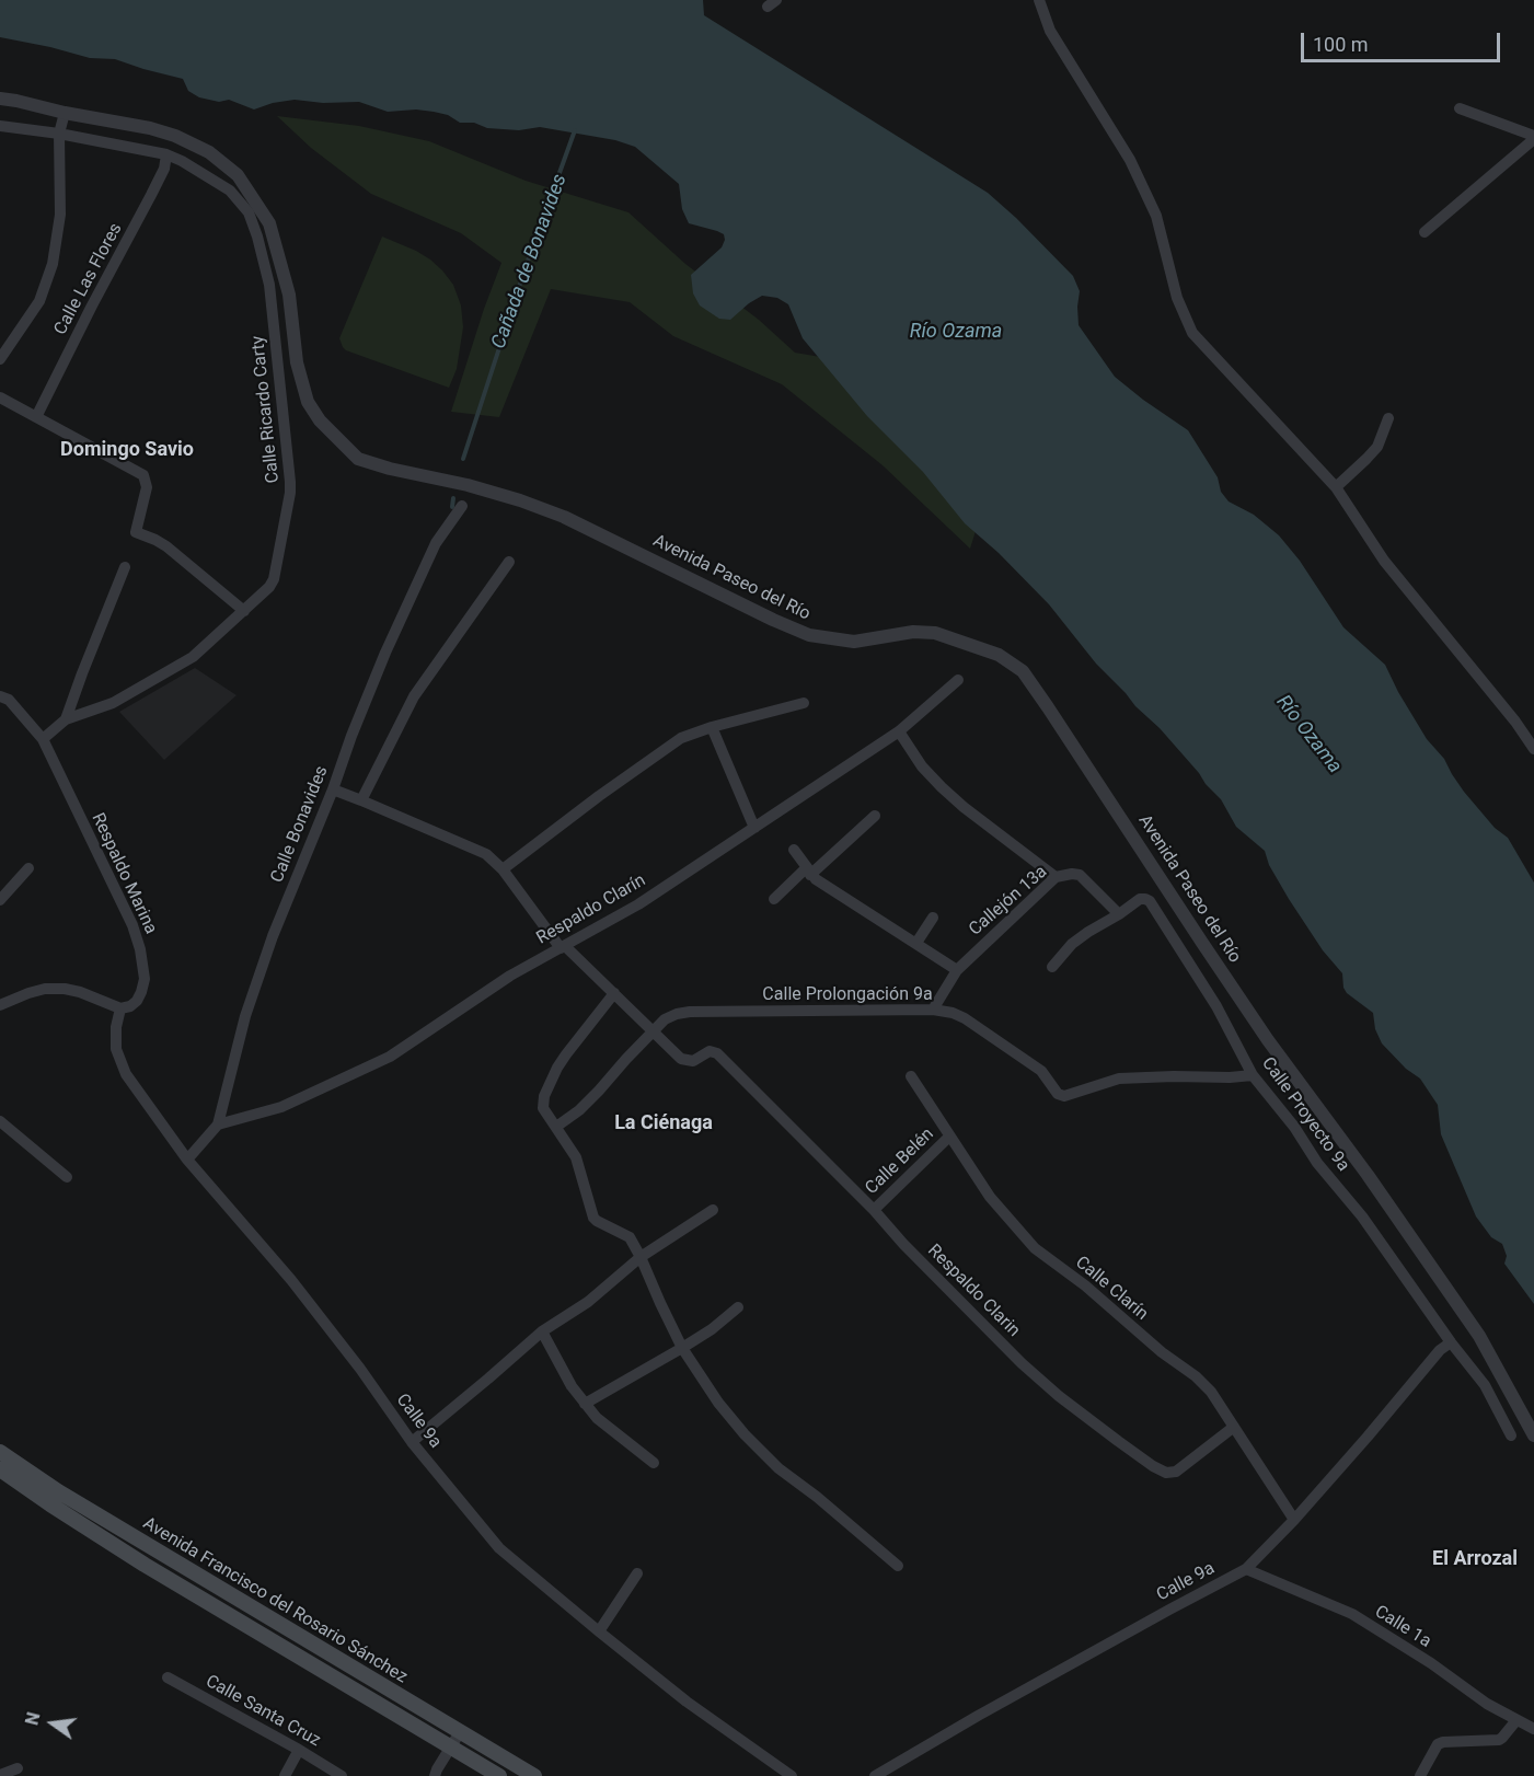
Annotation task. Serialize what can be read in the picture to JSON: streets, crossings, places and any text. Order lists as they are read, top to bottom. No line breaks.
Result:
{"streets":{"main road":["Avenida Francisco del Rosario Sánchez"],"street":["Calle Las Flores","Calle Ricardo Carty","Avenida Paseo del Río","Calle Bonavides","Respaldo Marina","Callejón 13a","Respaldo Clarín","Calle Prolongación 9a","Calle Proyecto 9a","Calle Belén","Calle Clarín","Respaldo Clarin","Calle 9a","Calle 1a","Calle Santa Cruz"]},"crossings":[["Calle Las Flores","Calle Ricardo Carty"],["Calle Ricardo Carty","Respaldo Marina"],["Calle Bonavides","Respaldo Clarín"],["Calle Bonavides","Calle 9a"],["Respaldo Marina","Calle 9a"],["Callejón 13a","Calle Prolongación 9a"],["Callejón 13a","Calle Proyecto 9a"],["Calle Prolongación 9a","Calle Proyecto 9a"],["Calle Prolongación 9a","Respaldo Clarin"],["Calle Proyecto 9a","Calle 9a"],["Calle Belén","Calle Clarín"],["Calle Belén","Respaldo Clarin"],["Calle Clarín","Respaldo Clarin"],["Calle Clarín","Calle 9a"],["Calle 9a","Calle 1a"]],"districts":["Domingo Savio","La Ciénaga","El Arrozal"],"water":["Cañada de Bonavides","Río Ozama"],"scale_bar":"100 m","north":"left"}
